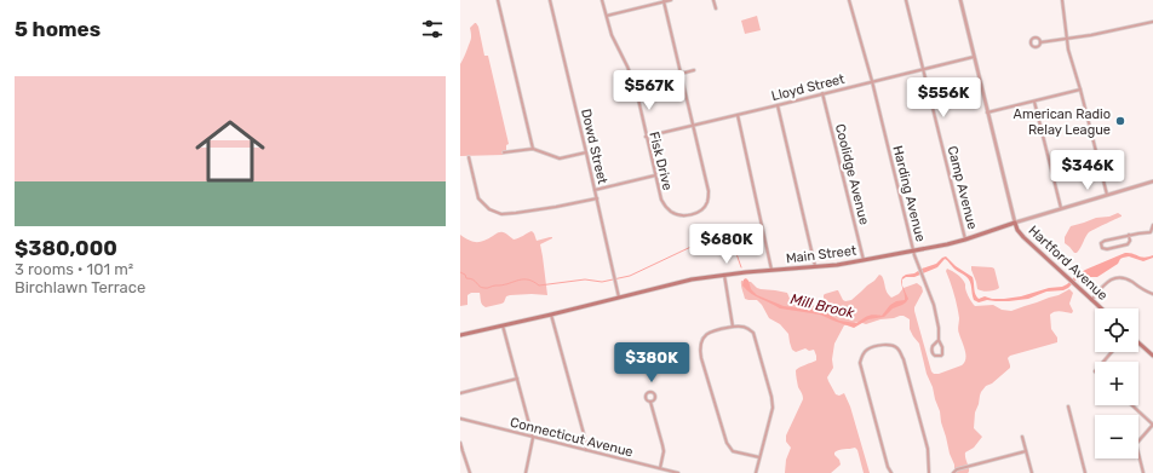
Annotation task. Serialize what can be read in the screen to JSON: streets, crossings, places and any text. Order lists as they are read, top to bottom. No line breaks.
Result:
{"streets":{"main road":["Main Street","Hartford Avenue"],"street":["Lloyd Street","Dowd Street","Fisk Drive","Coolidge Avenue","Camp Avenue","Harding Avenue","Connecticut Avenue"]},"crossings":[["Lloyd Street","Fisk Drive"],["Lloyd Street","Coolidge Avenue"],["Lloyd Street","Camp Avenue"],["Lloyd Street","Harding Avenue"],["Dowd Street","Main Street"],["Coolidge Avenue","Main Street"],["Camp Avenue","Main Street"],["Harding Avenue","Main Street"],["Main Street","Hartford Avenue"]],"water":["Mill Brook"],"places":["American Radio Relay League"],"page":{"heading":"5 homes","list":[{"name":"$380,000","note":"3 rooms · 101 m² · Birchlawn Terrace"}],"price":["$567K","$556K","$346K","$680K","$380K"],"map_buttons":["+","−"]}}
